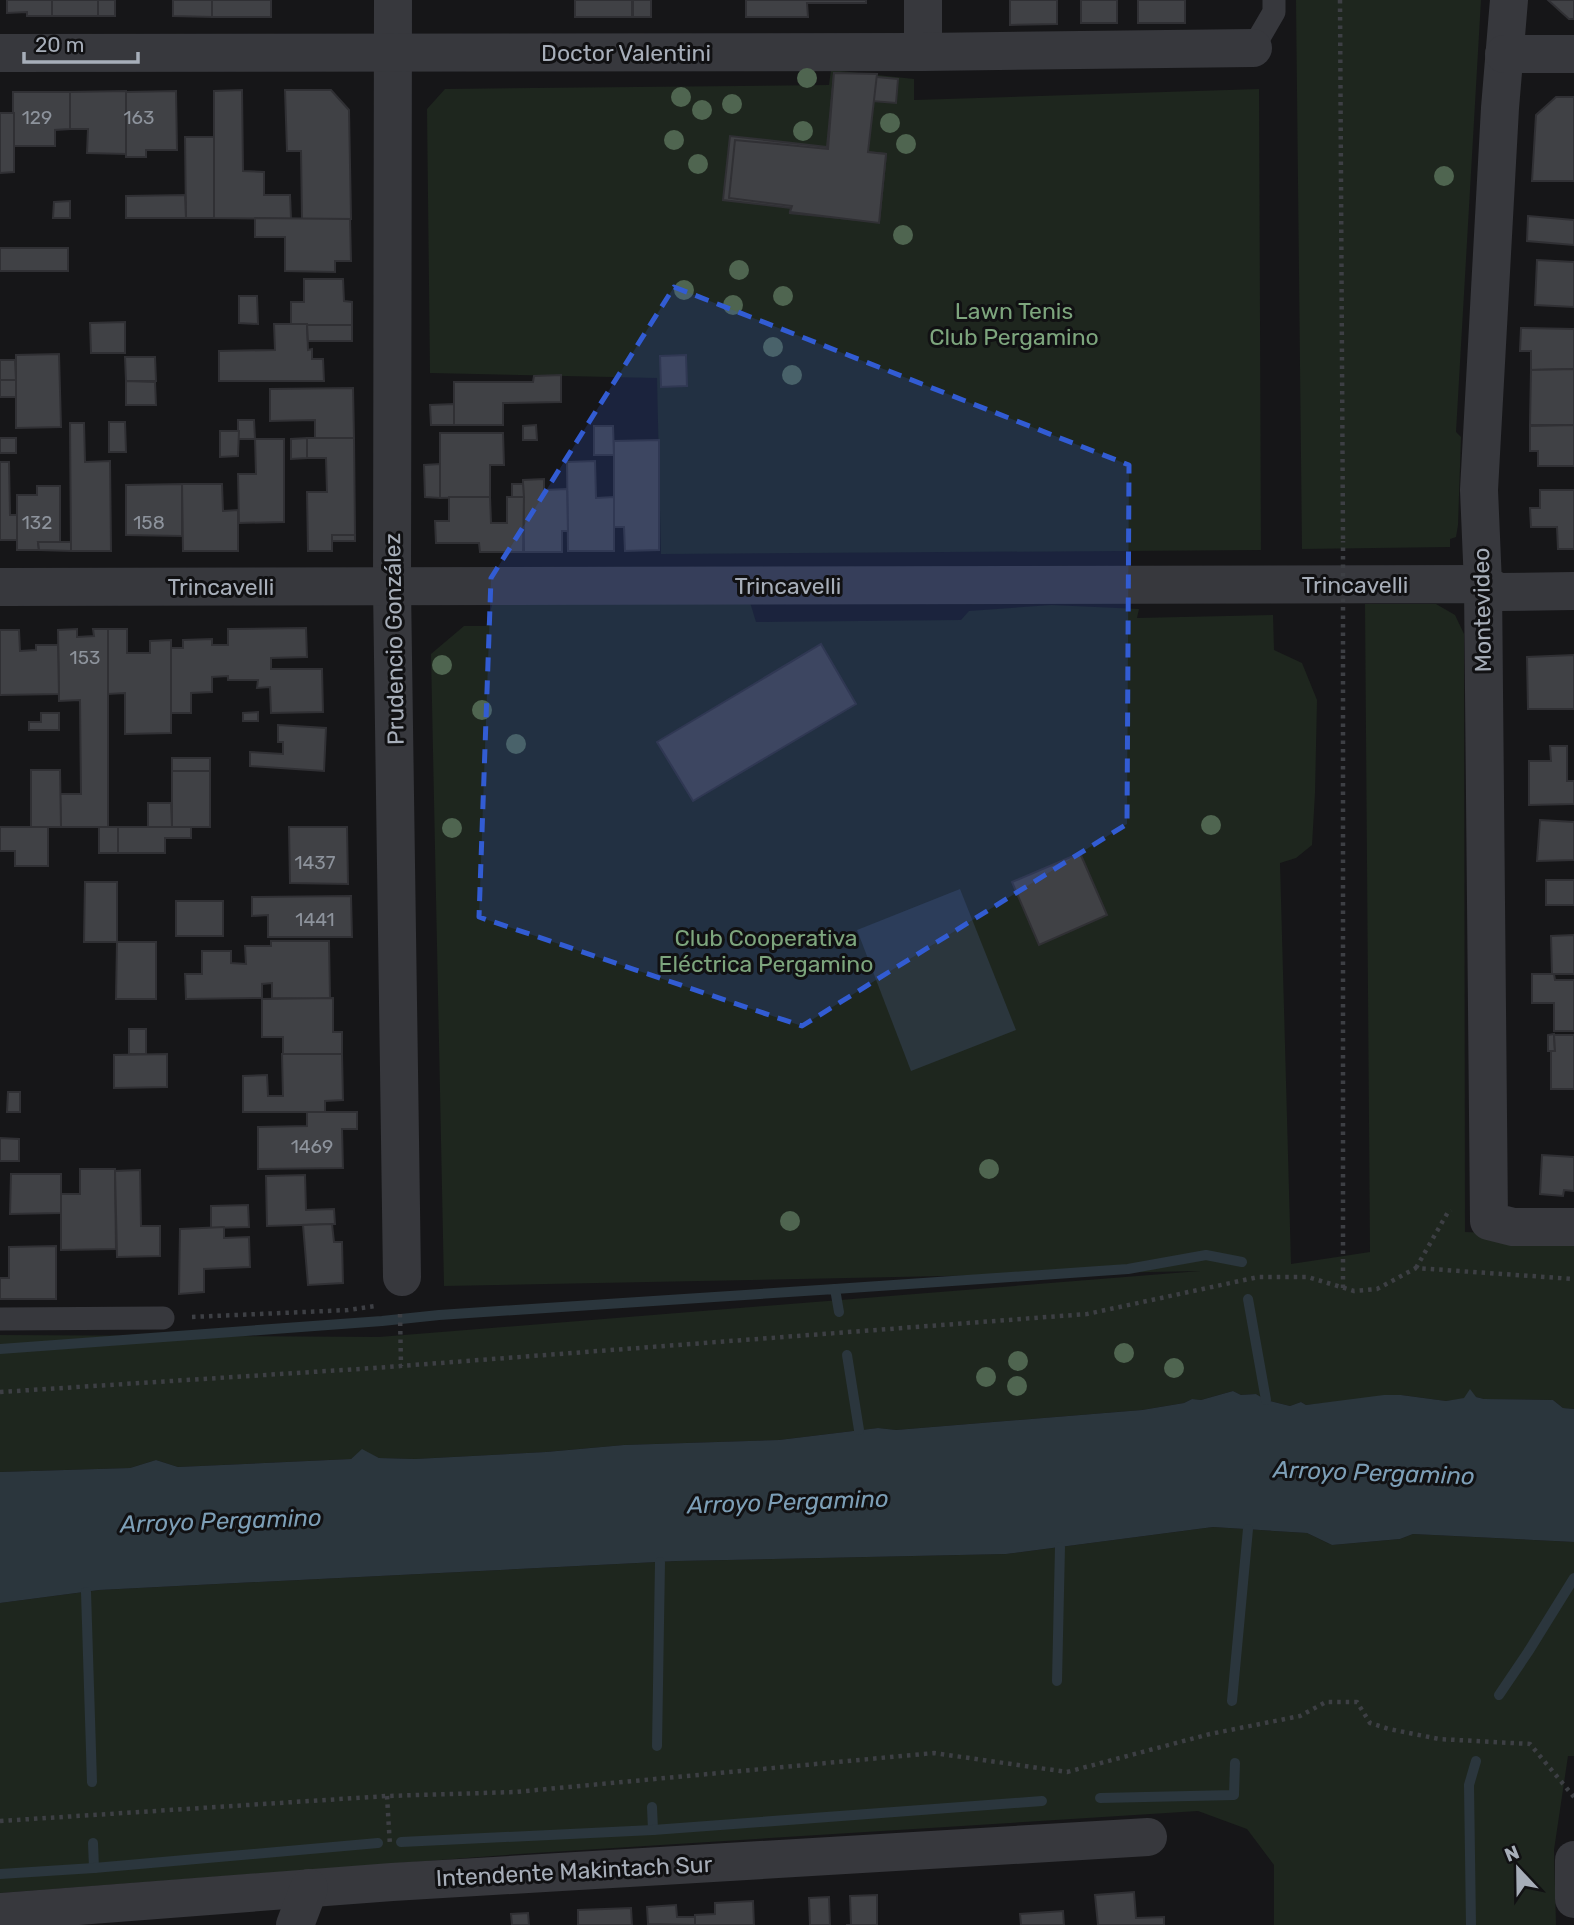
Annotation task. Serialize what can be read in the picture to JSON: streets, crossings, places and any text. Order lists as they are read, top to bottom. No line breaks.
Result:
{"streets":{"street":["Doctor Valentini","Trincavelli","Montevideo","Prudencio González","Intendente Makintach Sur"]},"crossings":[["Doctor Valentini","Prudencio González"],["Trincavelli","Montevideo"],["Trincavelli","Prudencio González"]],"water":["Arroyo Pergamino"],"parks":["Lawn Tenis Club Pergamino","Club Cooperativa Eléctrica Pergamino"],"house_numbers":["129","163","132","158","153","1437","1441","1469"],"scale_bar":"20 m","north":"top"}
